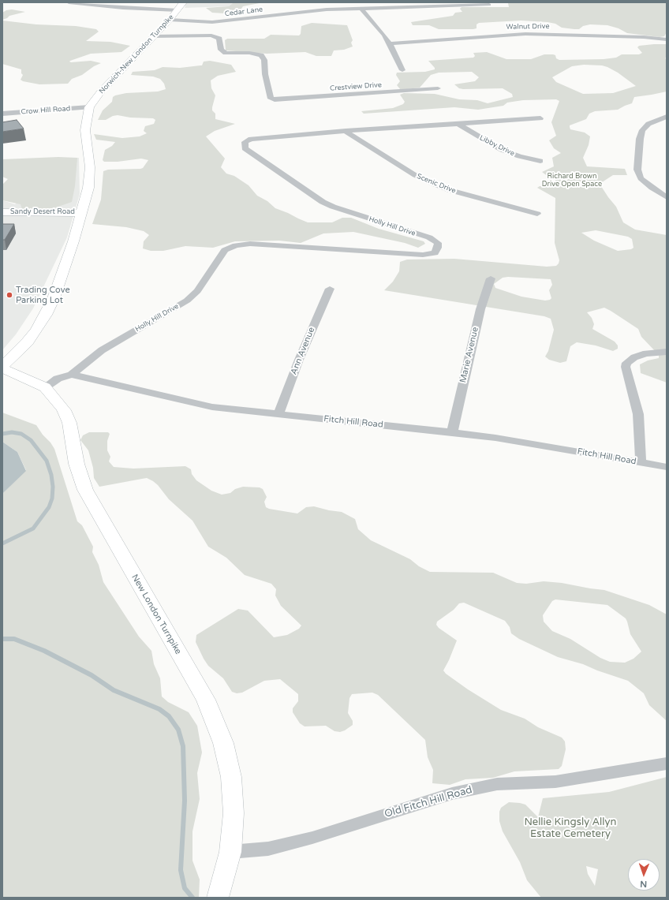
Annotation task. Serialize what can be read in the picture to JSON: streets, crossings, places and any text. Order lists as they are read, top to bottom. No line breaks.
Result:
{"streets":{"main road":["Norwich-New London Turnpike","Sandy Desert Road","New London Turnpike"],"street":["Cedar Lane","Walnut Drive","Crestview Drive","Crow Hill Road","Libby Drive","Scenic Drive","Holly Hill Drive","Ann Avenue","Marie Avenue","Fitch Hill Road","Old Fitch Hill Road"]},"crossings":[["Cedar Lane","Norwich-New London Turnpike"],["Norwich-New London Turnpike","Crestview Drive"],["Norwich-New London Turnpike","Crow Hill Road"],["Norwich-New London Turnpike","Sandy Desert Road"],["Libby Drive","Holly Hill Drive"],["Scenic Drive","Holly Hill Drive"],["Holly Hill Drive","Fitch Hill Road"],["Ann Avenue","Fitch Hill Road"],["Marie Avenue","Fitch Hill Road"],["New London Turnpike","Old Fitch Hill Road"]],"parks":["Richard Brown Drive Open Space","Nellie Kingsly Allyn Estate Cemetery"],"places":["Trading Cove Parking Lot"],"north":"bottom"}
